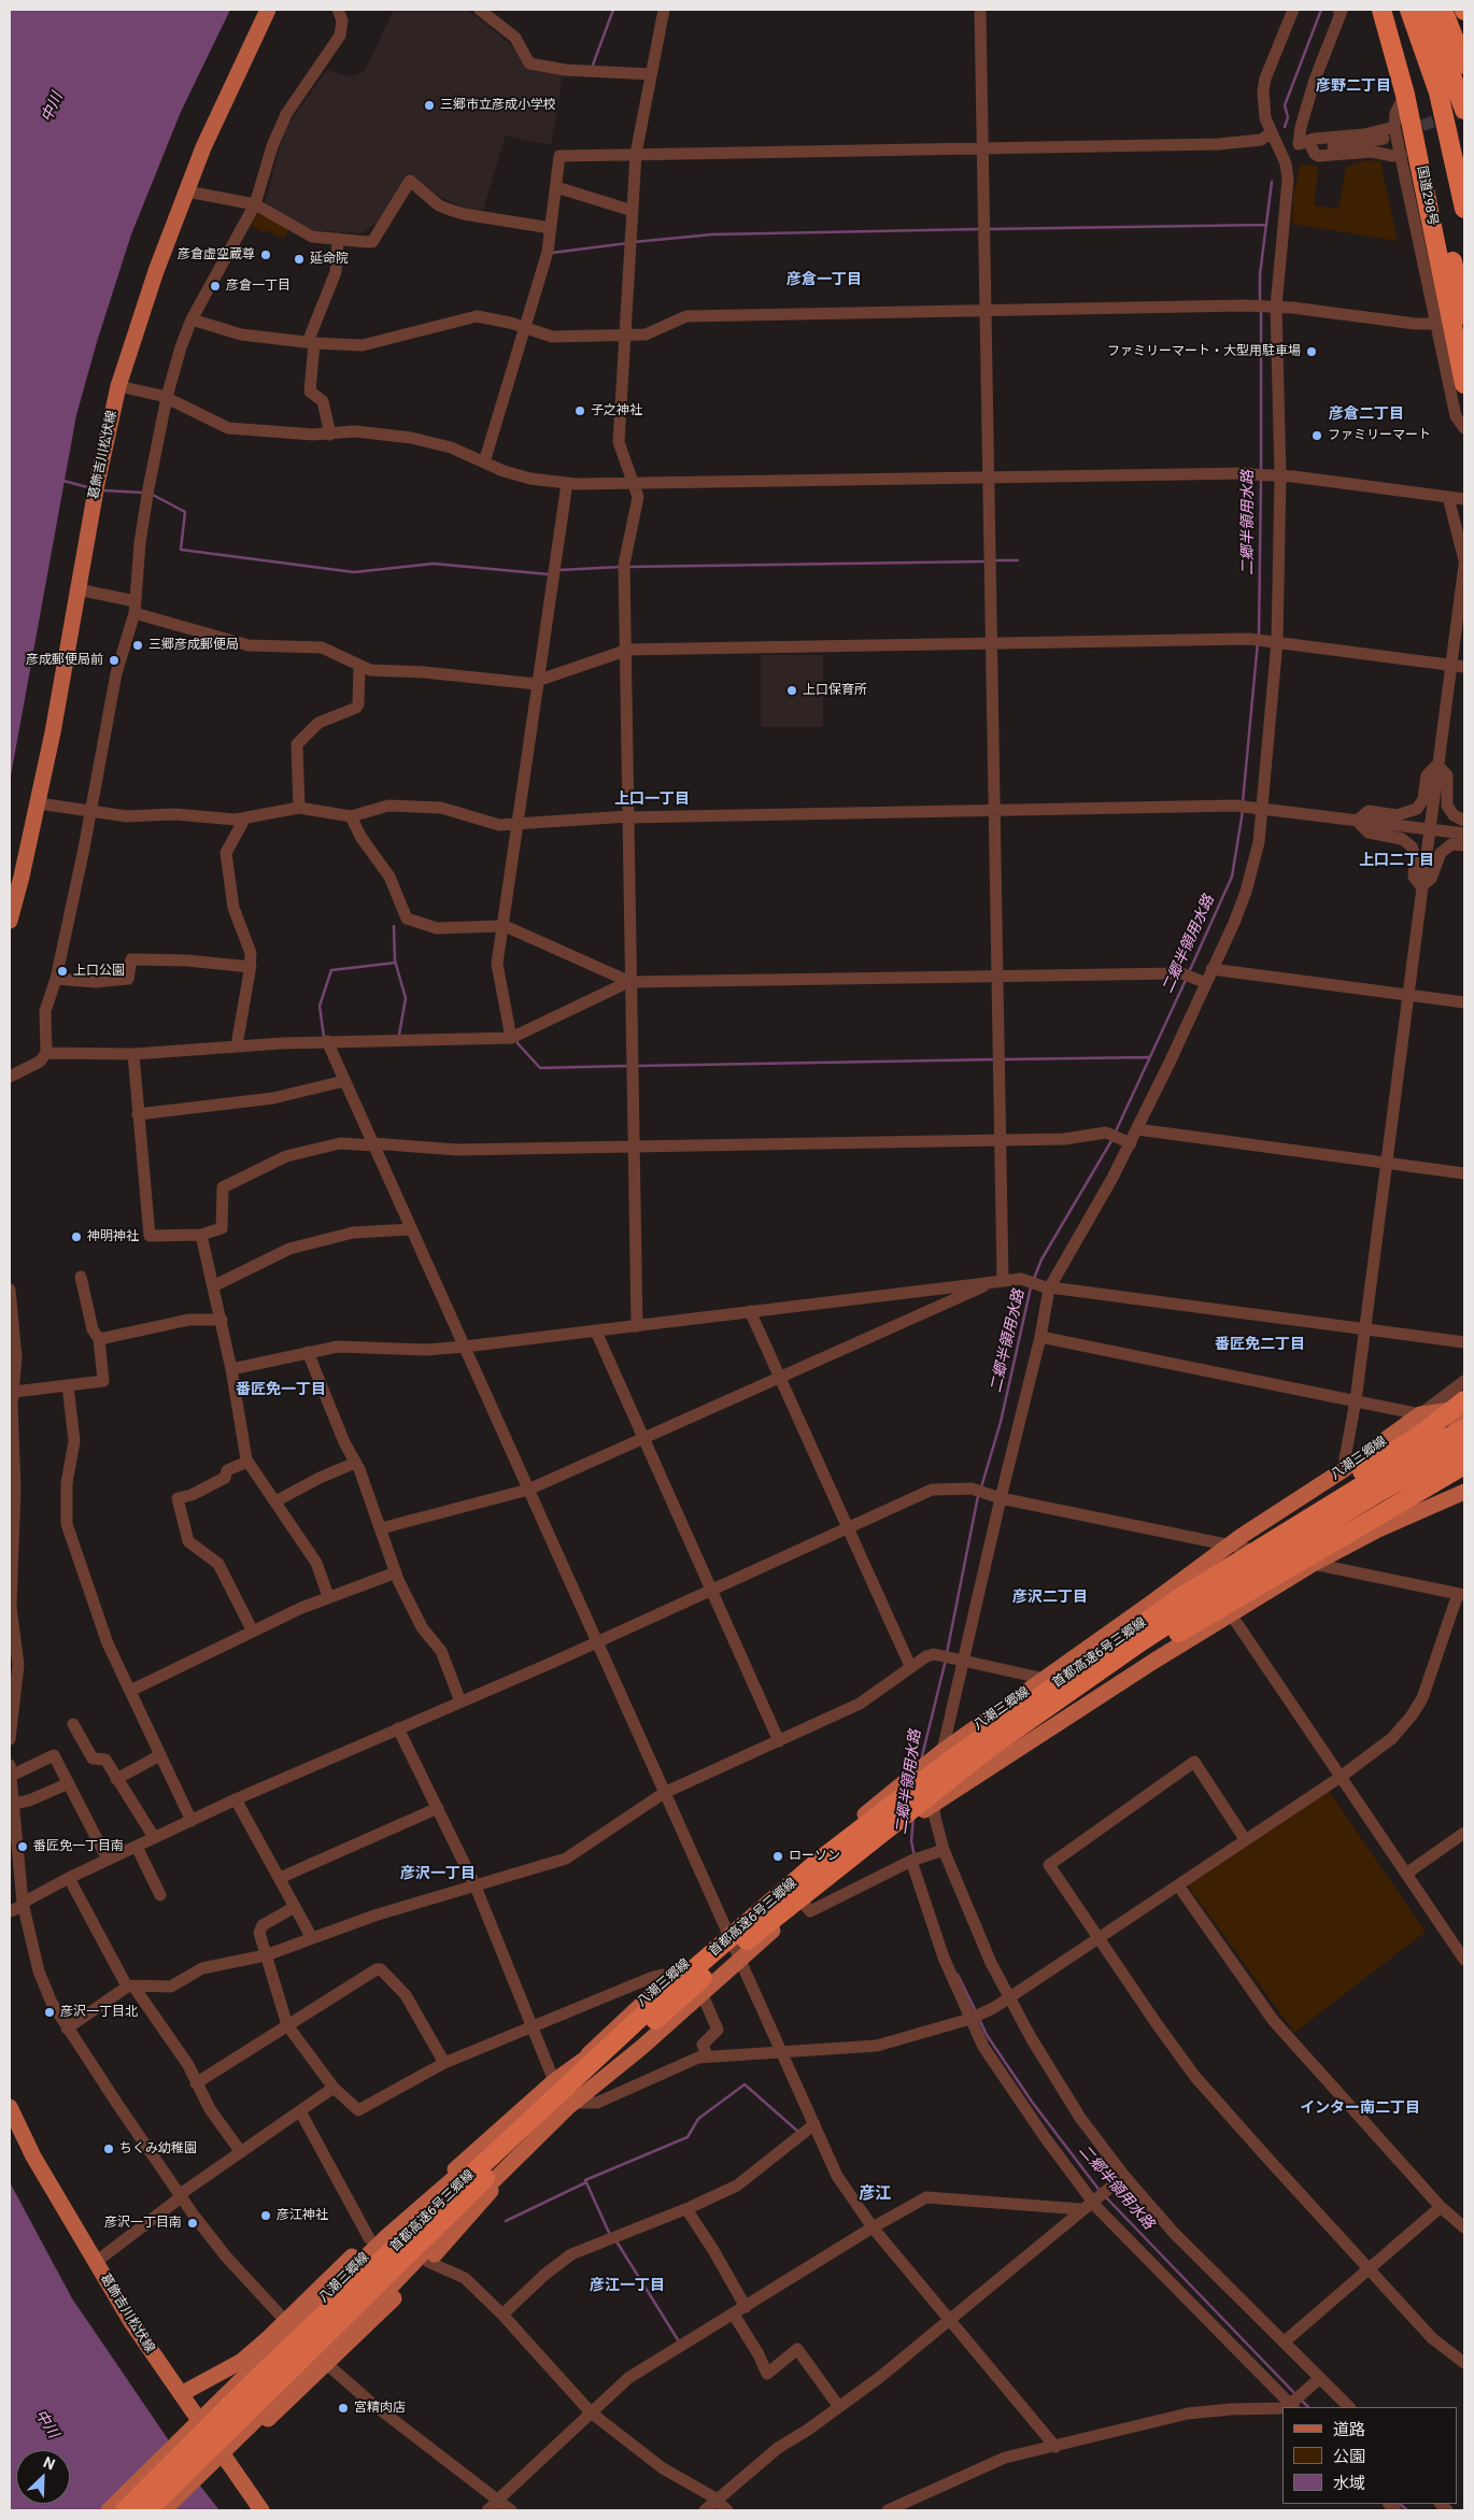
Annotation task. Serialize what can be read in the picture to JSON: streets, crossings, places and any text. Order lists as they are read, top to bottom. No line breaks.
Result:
{"streets":{"highway":["国道298号","首都高速6号三郷線"],"main road":["葛飾吉川松伏線","八潮三郷線"]},"districts":["彦野二丁目","彦倉一丁目","彦倉二丁目","上口一丁目","上口二丁目","番匠免二丁目","番匠免一丁目","彦沢二丁目","彦沢一丁目","インター南二丁目","彦江","彦江一丁目"],"water":["中川","二郷半領用水路"],"places":["三郷市立彦成小学校","彦倉虚空蔵尊","延命院","彦倉一丁目","ファミリーマート・大型用駐車場","子之神社","ファミリーマート","三郷彦成郵便局","彦成郵便局前","上口保育所","上口公園","神明神社","番匠免一丁目南","ローソン","彦沢一丁目北","ちくみ幼稚園","彦江神社","彦沢一丁目南","宮精肉店"],"legend":["道路","公園","水域"],"north":"top right"}
